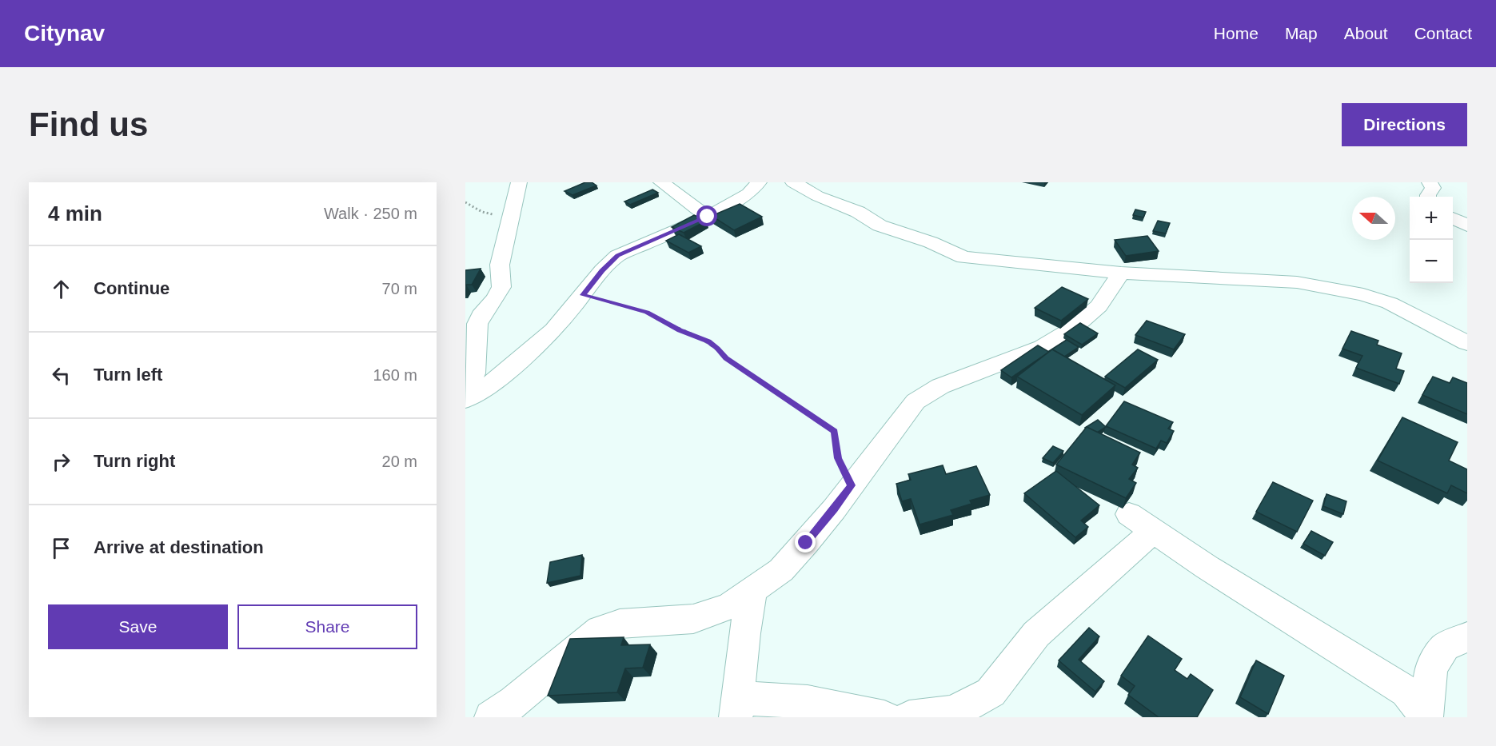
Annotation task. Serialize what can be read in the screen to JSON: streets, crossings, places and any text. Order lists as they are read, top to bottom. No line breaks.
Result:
{"north":"left","page":{"header":"Citynav","nav":["Home","Map","About","Contact"],"buttons":["Directions",["Save","Share"]],"title":"Find us","heading":["4 min","Walk · 250 m"],"map_buttons":["+","−"],"list":[["Continue","70 m"],["Turn left","160 m"],["Turn right","20 m"],"Arrive at destination"]}}
